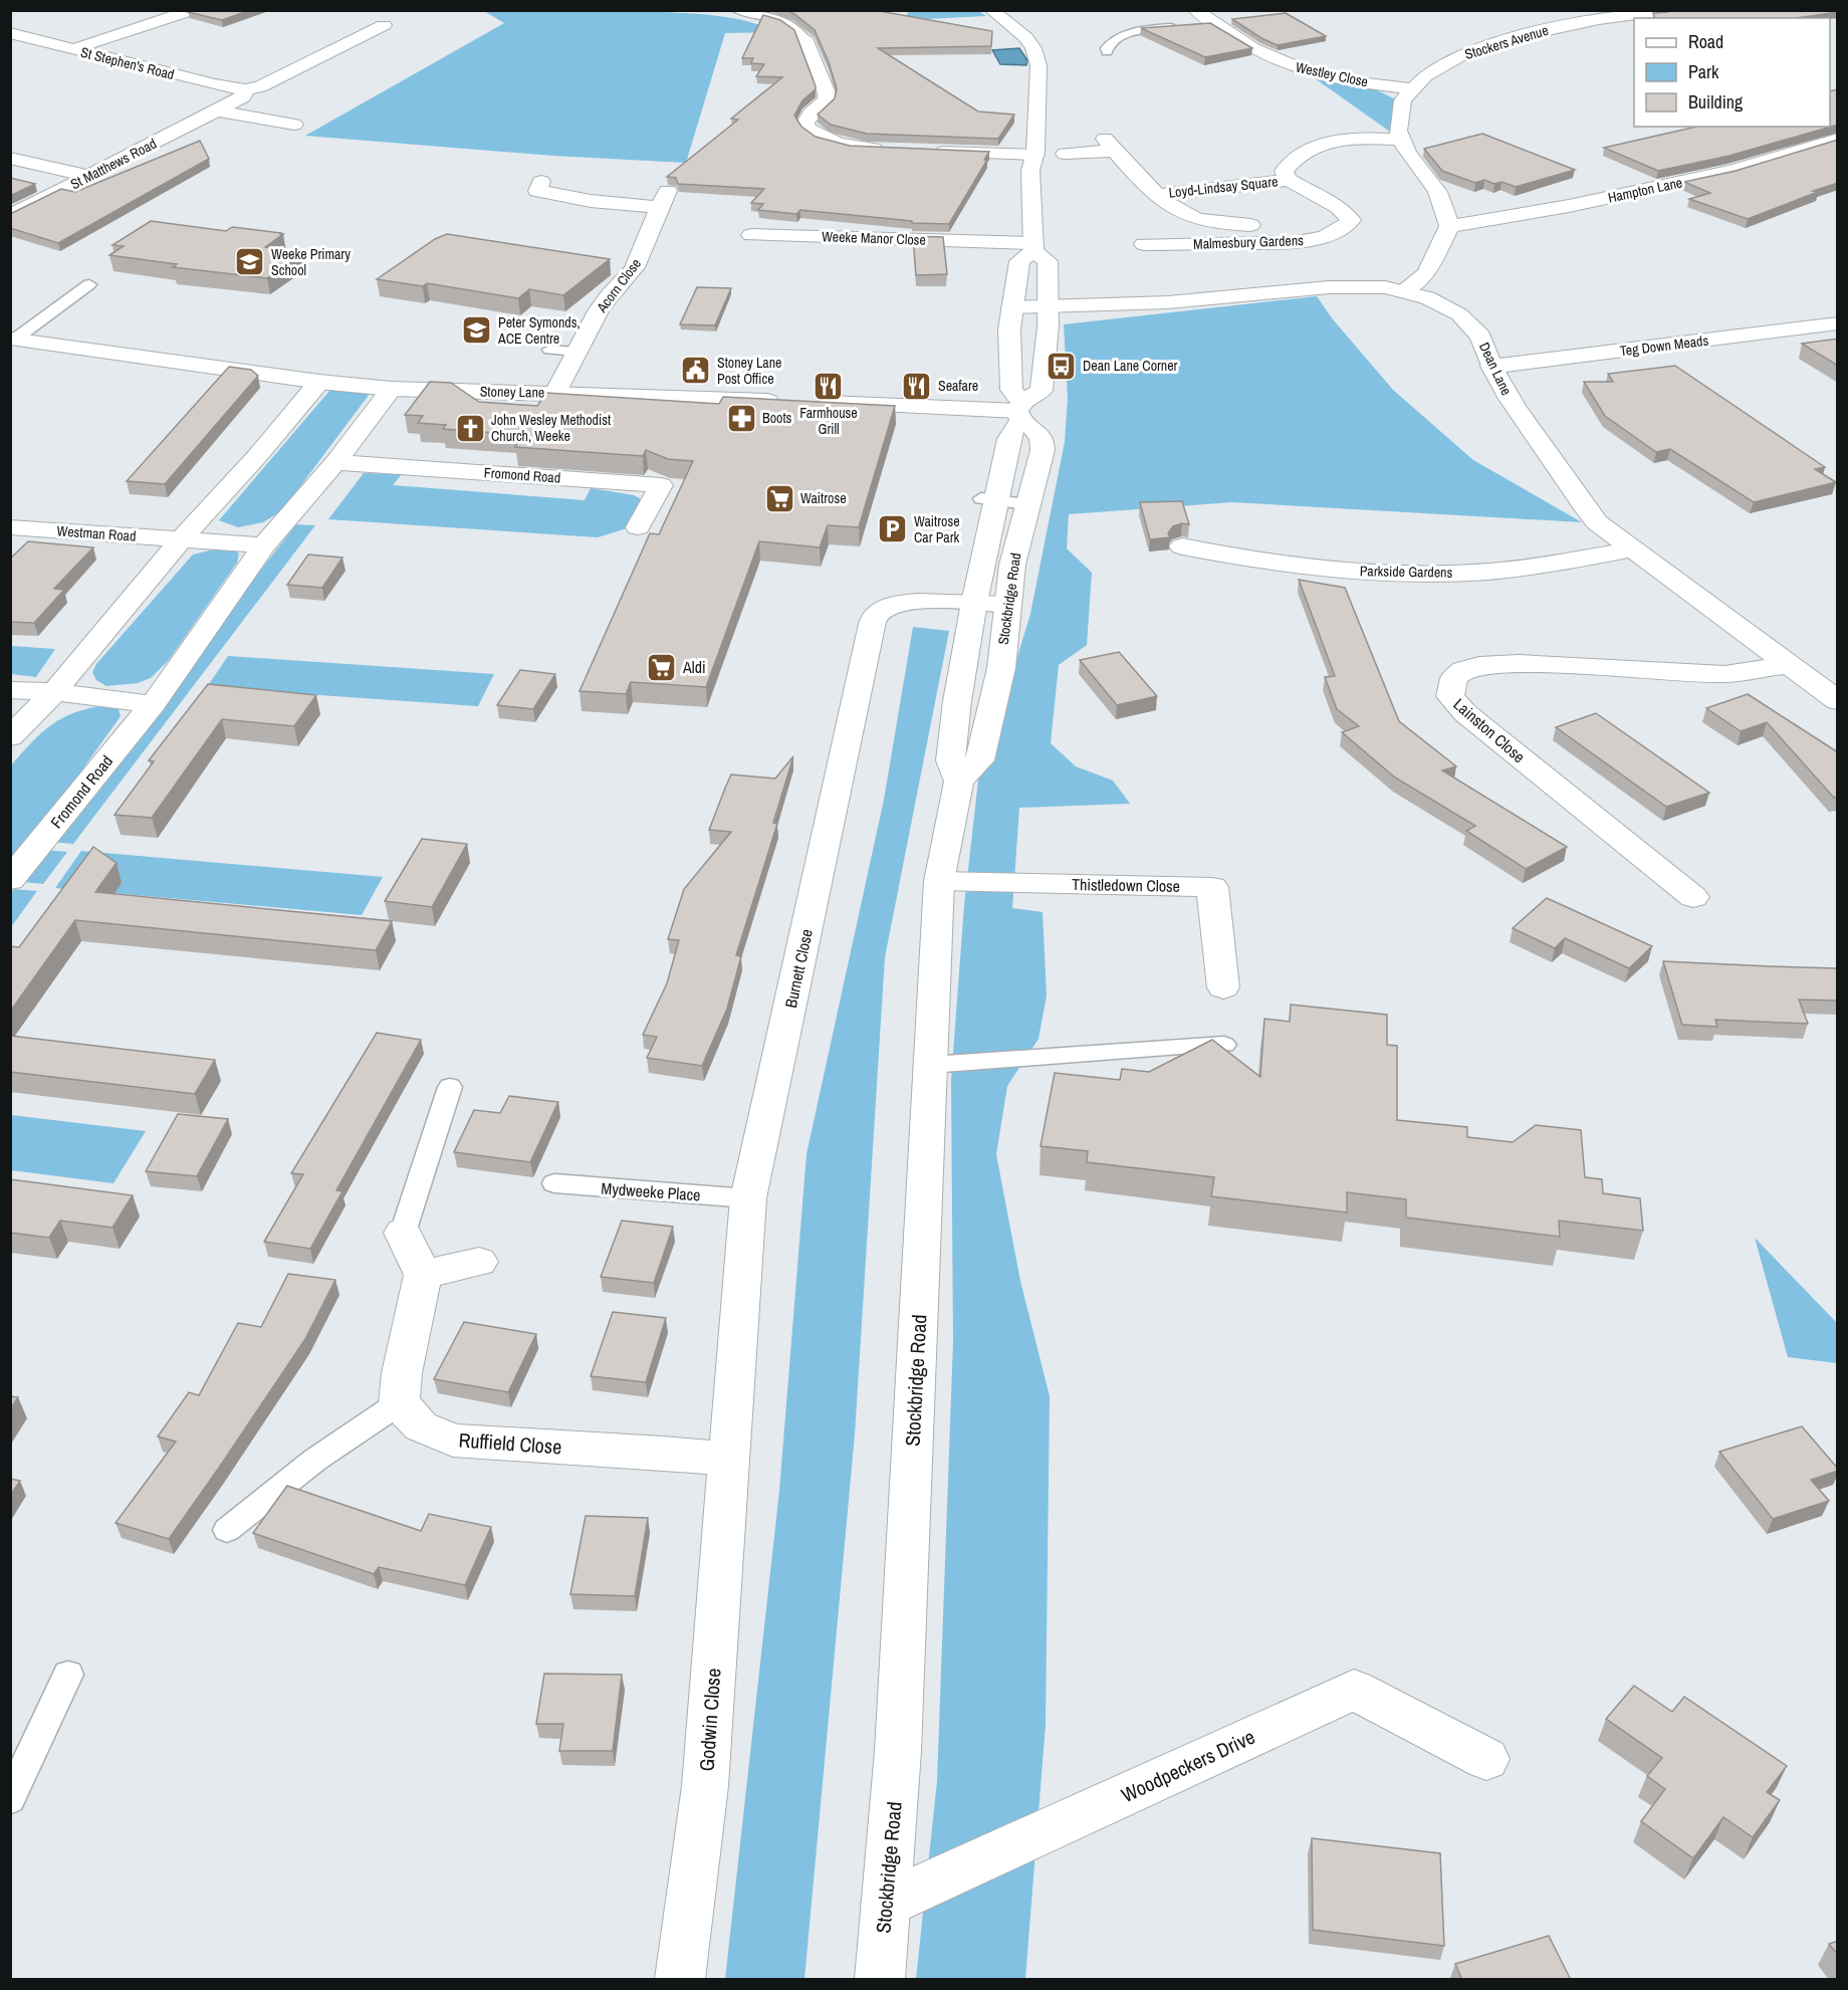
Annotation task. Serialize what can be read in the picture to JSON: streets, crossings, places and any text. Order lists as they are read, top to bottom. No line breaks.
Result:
{"streets":{"street":["Stockers Avenue","St Stephen's Road","Westley Close","St Matthews Road","Loyd-Lindsay Square","Hampton Lane","Weeke Manor Close","Malmesbury Gardens","Acorn Close","Teg Down Meads","Dean Lane","Stoney Lane","Fromond Road","Westman Road","Parkside Gardens","Stockbridge Road","Lainston Close","Thistledown Close","Burnett Close","Ruffield Close","Godwin Close","Woodpeckers Drive"],"lane":["Mydweeke Place"]},"crossings":[["Stockers Avenue","Westley Close"],["Stockers Avenue","Hampton Lane"],["St Stephen's Road","St Matthews Road"],["Loyd-Lindsay Square","Malmesbury Gardens"],["Weeke Manor Close","Stockbridge Road"],["Acorn Close","Stoney Lane"],["Teg Down Meads","Dean Lane"],["Dean Lane","Parkside Gardens"],["Dean Lane","Stockbridge Road"],["Dean Lane","Lainston Close"],["Stoney Lane","Fromond Road"],["Stockbridge Road","Thistledown Close"],["Stockbridge Road","Burnett Close"],["Stockbridge Road","Woodpeckers Drive"],["Burnett Close","Mydweeke Place"],["Burnett Close","Ruffield Close"],["Burnett Close","Godwin Close"],["Ruffield Close","Godwin Close"]],"places":{"school or university":["Weeke Primary School","Peter Symonds, ACE Centre"],"bus stop":["Dean Lane Corner"],"public building":["Stoney Lane Post Office"],"restaurant":["Farmhouse Grill","Seafare"],"pharmacy":["Boots"],"church":["John Wesley Methodist Church, Weeke"],"supermarket":["Waitrose","Aldi"],"parking":["Waitrose Car Park"]},"legend":["Road","Park","Building"]}
